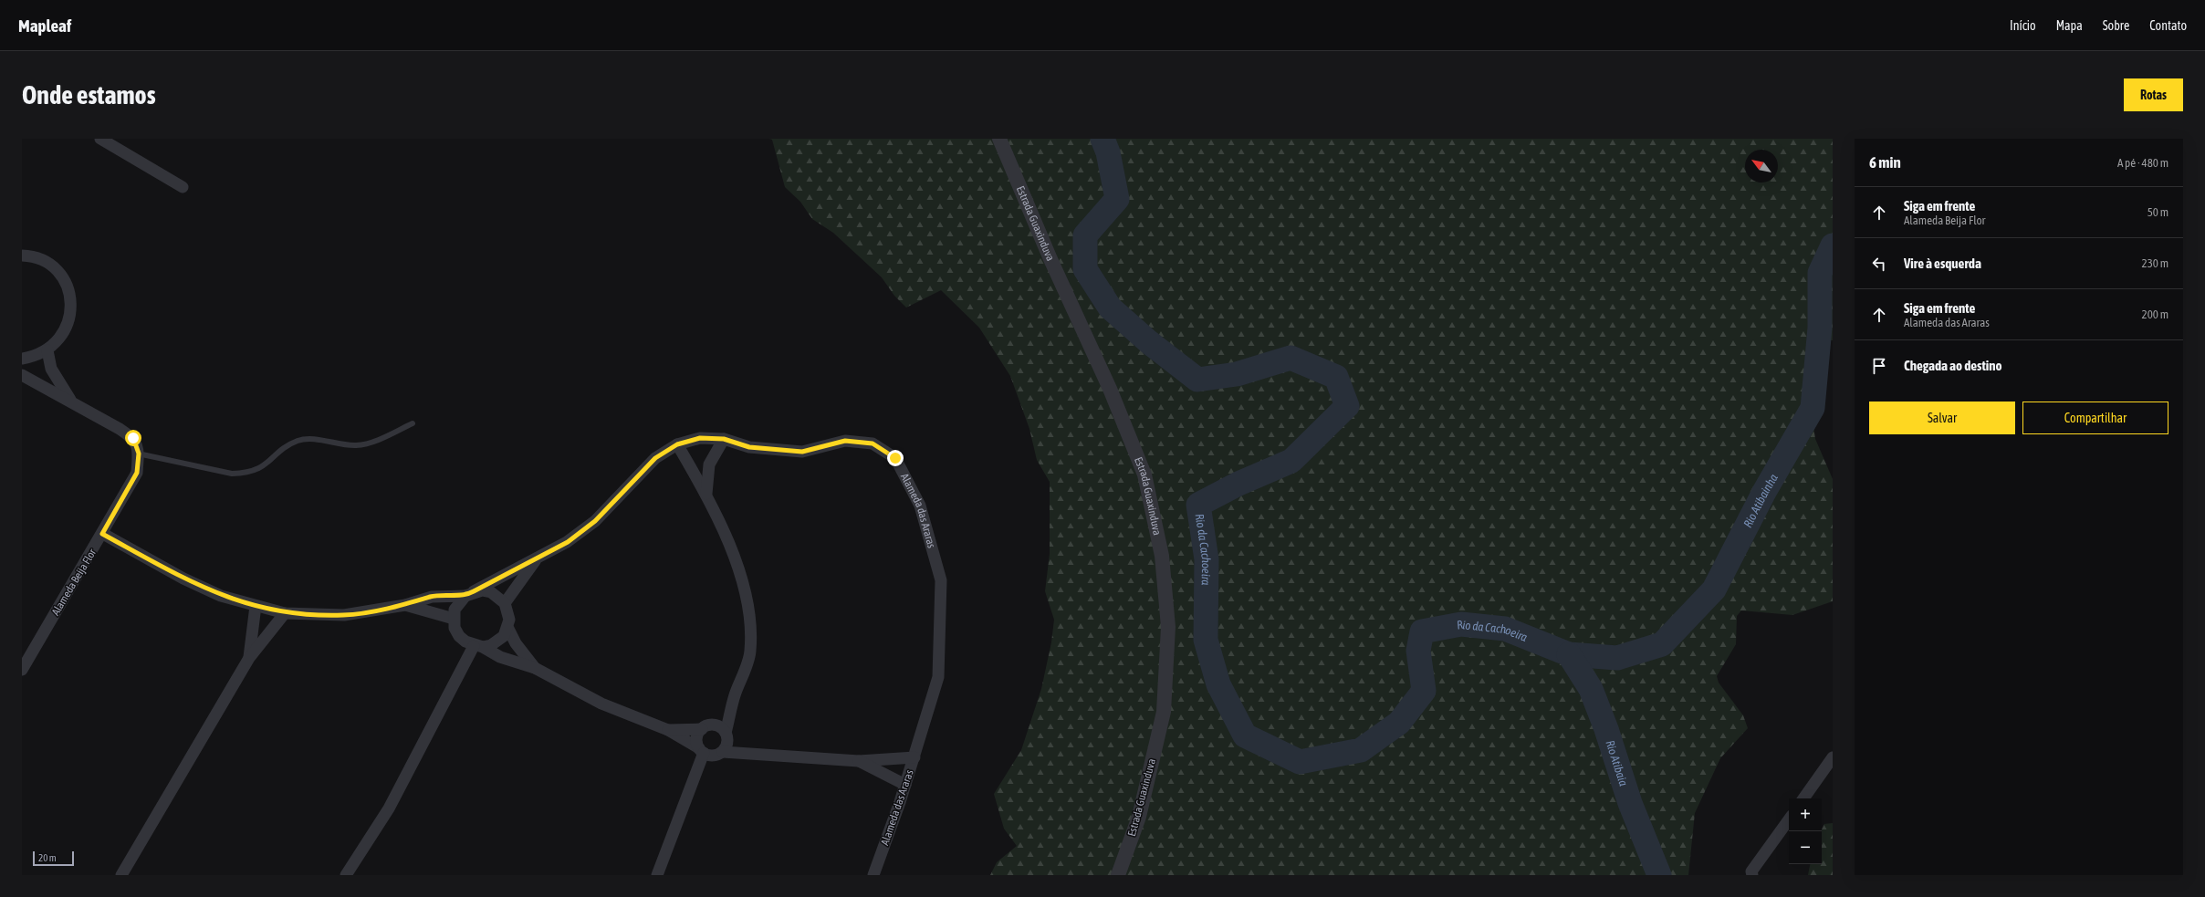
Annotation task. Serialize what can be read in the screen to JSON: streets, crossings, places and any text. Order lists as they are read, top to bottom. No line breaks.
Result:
{"streets":{"street":["Estrada Guaxinduva","Alameda das Araras","Alameda Beija Flor"]},"water":["Rio Atibainha","Rio da Cachoeira","Rio Atibaia"],"scale_bar":"20 m","north":"top left","page":{"header":"Mapleaf","nav":["Início","Mapa","Sobre","Contato"],"buttons":["Rotas",["Salvar","Compartilhar"]],"title":"Onde estamos","heading":["6 min","A pé · 480 m"],"list":[["Siga em frente","Alameda Beija Flor","50 m"],["Vire à esquerda","230 m"],["Siga em frente","Alameda das Araras","200 m"],"Chegada ao destino"],"map_buttons":["+","−"],"scale":"20 m"}}
